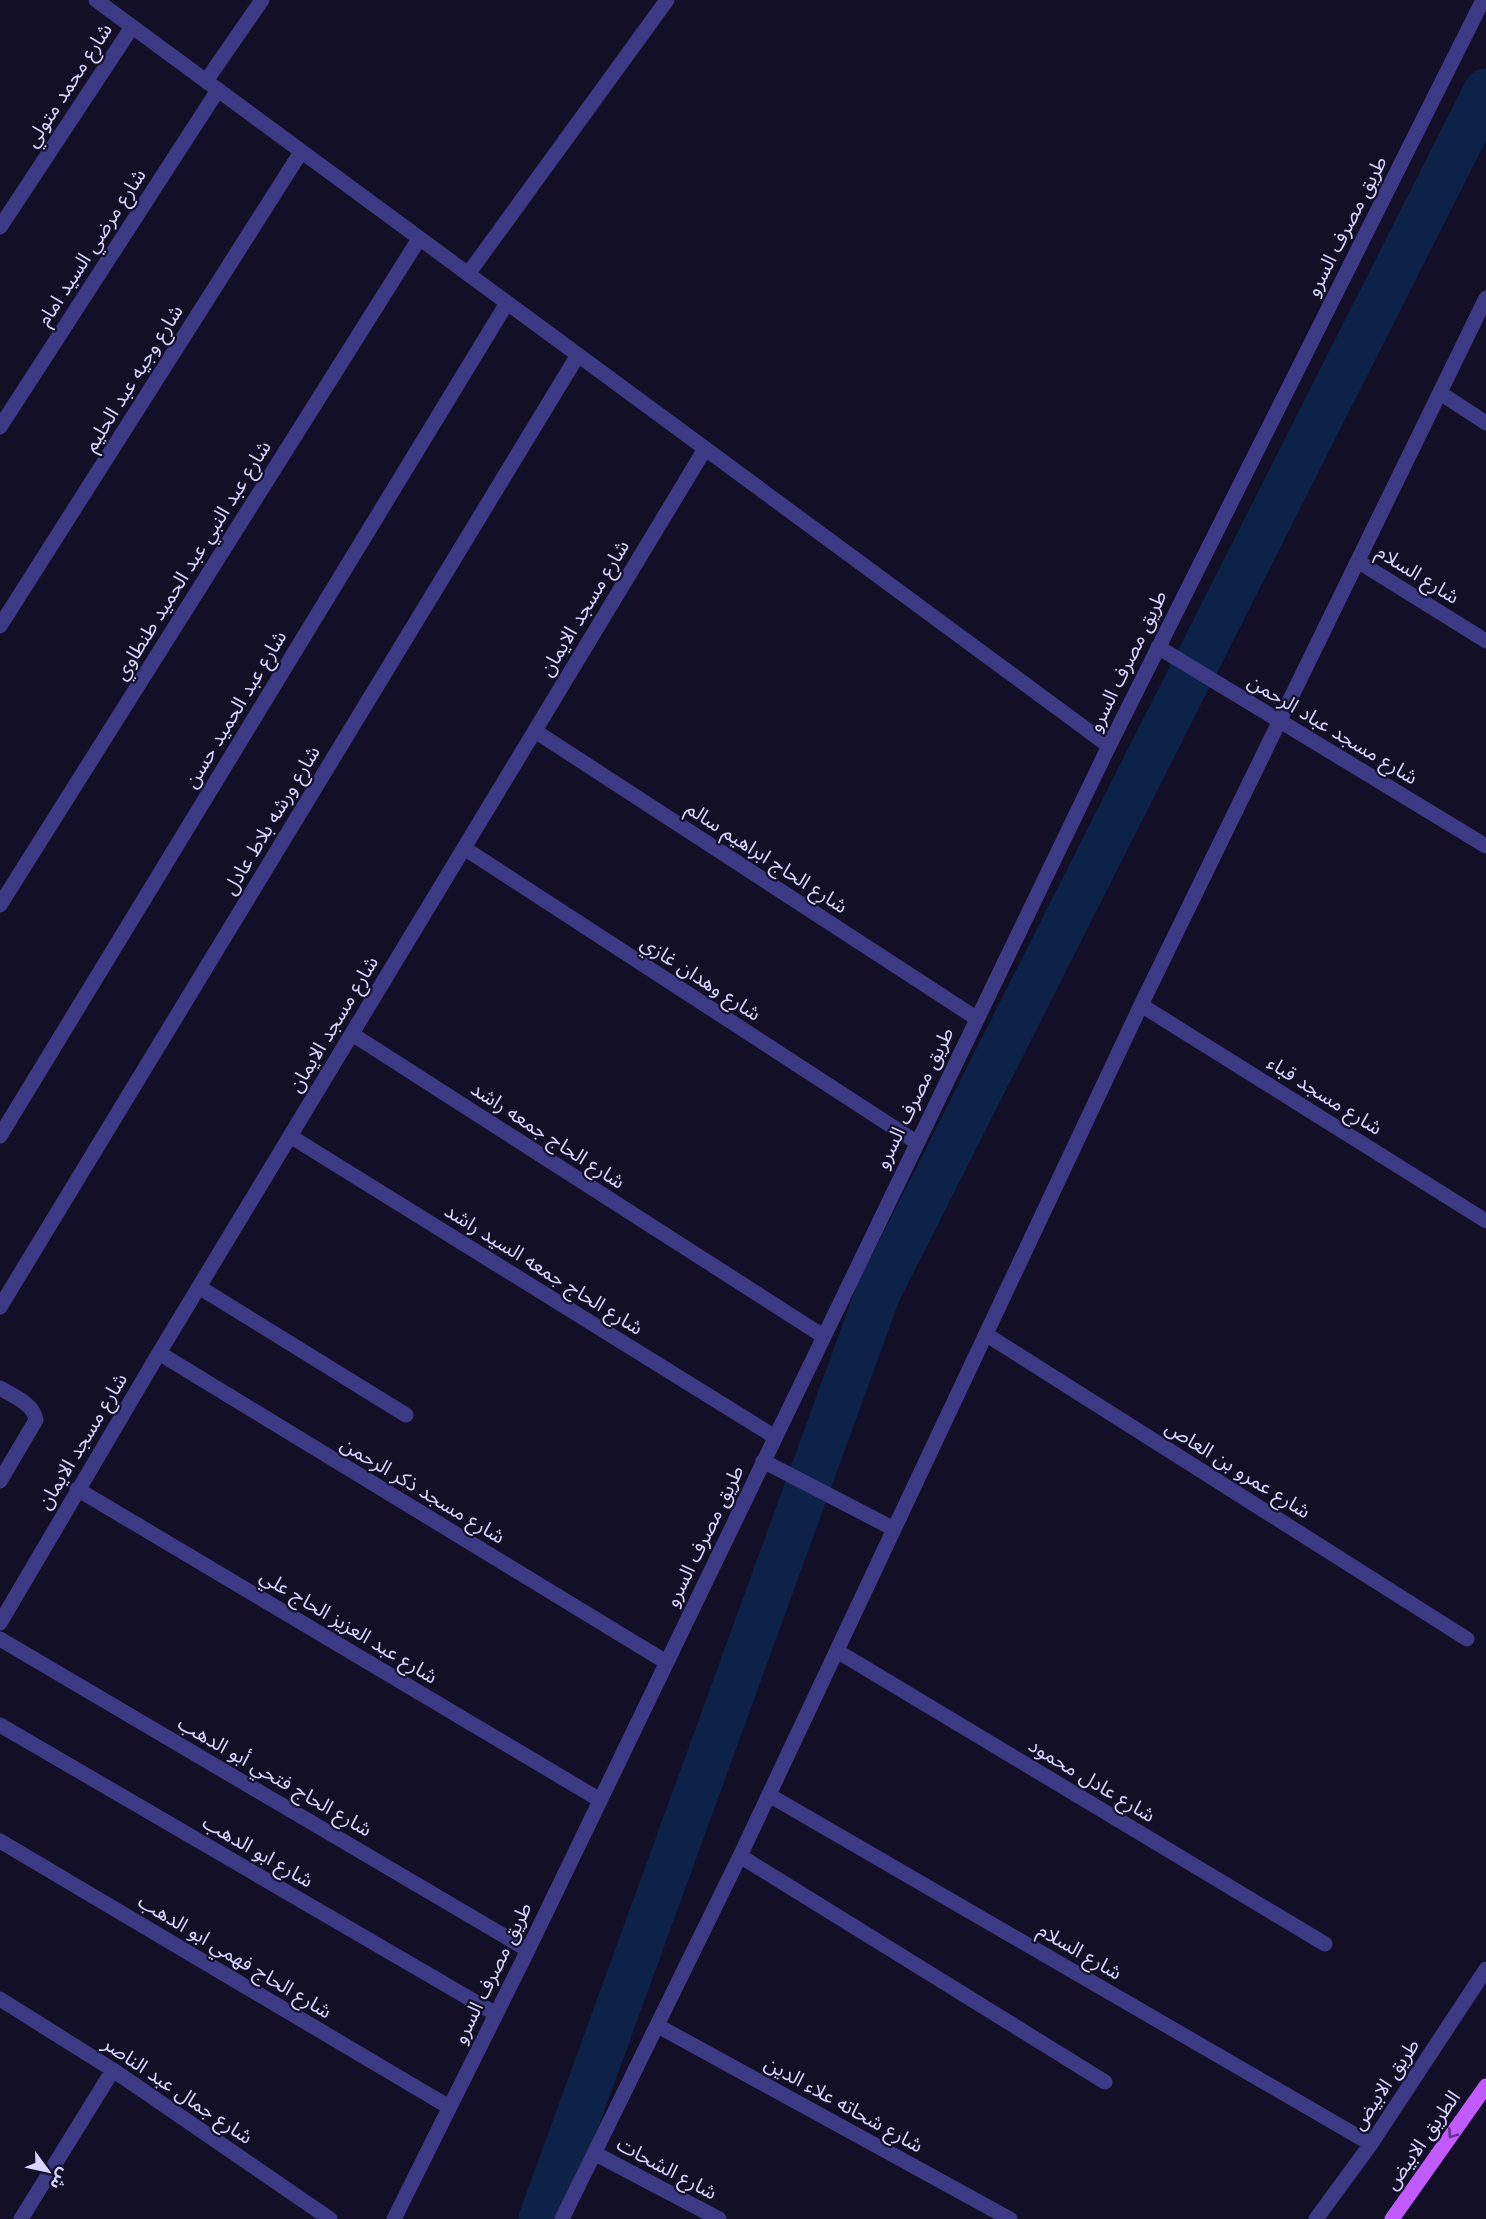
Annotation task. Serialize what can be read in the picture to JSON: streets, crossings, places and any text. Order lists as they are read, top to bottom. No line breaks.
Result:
{"streets":{"main road":["الطريق الابيض"],"street":["شارع محمد متولي","طريق مصرف السرو","شارع مرضي السيد امام","شارع وجيه عبد الحليم","شارع عبد النبي عبد الحميد طنطاوي","شارع السلام","شارع مسجد الايمان","شارع عبد الحميد حسن","شارع مسجد عباد الرحمن","شارع ورشه بلاط عادل","شارع الحاج ابراهيم سالم","شارع وهدان غازي","شارع مسجد قباء","شارع الحاج جمعه راشد","شارع الحاج جمعه السيد راشد","شارع عمرو بن العاص","شارع مسجد ذكر الرحمن","شارع عبد العزيز الحاج علي","شارع الحاج فتحي أبو الدهب","شارع عادل محمود","شارع ابو الدهب","شارع الحاج فهمي ابو الدهب","طريق الابيض","شارع جمال عبد الناصر","شارع شحاته علاء الدين","شارع الشحات"]},"crossings":[["طريق مصرف السرو","شارع مسجد عباد الرحمن"],["طريق مصرف السرو","شارع الحاج ابراهيم سالم"],["طريق مصرف السرو","شارع وهدان غازي"],["طريق مصرف السرو","شارع الحاج جمعه راشد"],["طريق مصرف السرو","شارع الحاج جمعه السيد راشد"],["طريق مصرف السرو","شارع مسجد ذكر الرحمن"],["طريق مصرف السرو","شارع عبد العزيز الحاج علي"],["طريق مصرف السرو","شارع الحاج فتحي أبو الدهب"],["طريق مصرف السرو","شارع ابو الدهب"],["طريق مصرف السرو","شارع الحاج فهمي ابو الدهب"],["شارع السلام","طريق الابيض"],["شارع مسجد الايمان","شارع الحاج ابراهيم سالم"],["شارع مسجد الايمان","شارع وهدان غازي"],["شارع مسجد الايمان","شارع الحاج جمعه راشد"],["شارع مسجد الايمان","شارع الحاج جمعه السيد راشد"],["شارع مسجد الايمان","شارع مسجد ذكر الرحمن"],["شارع مسجد الايمان","شارع عبد العزيز الحاج علي"]],"one_way":["الطريق الابيض"],"north":"bottom right"}
